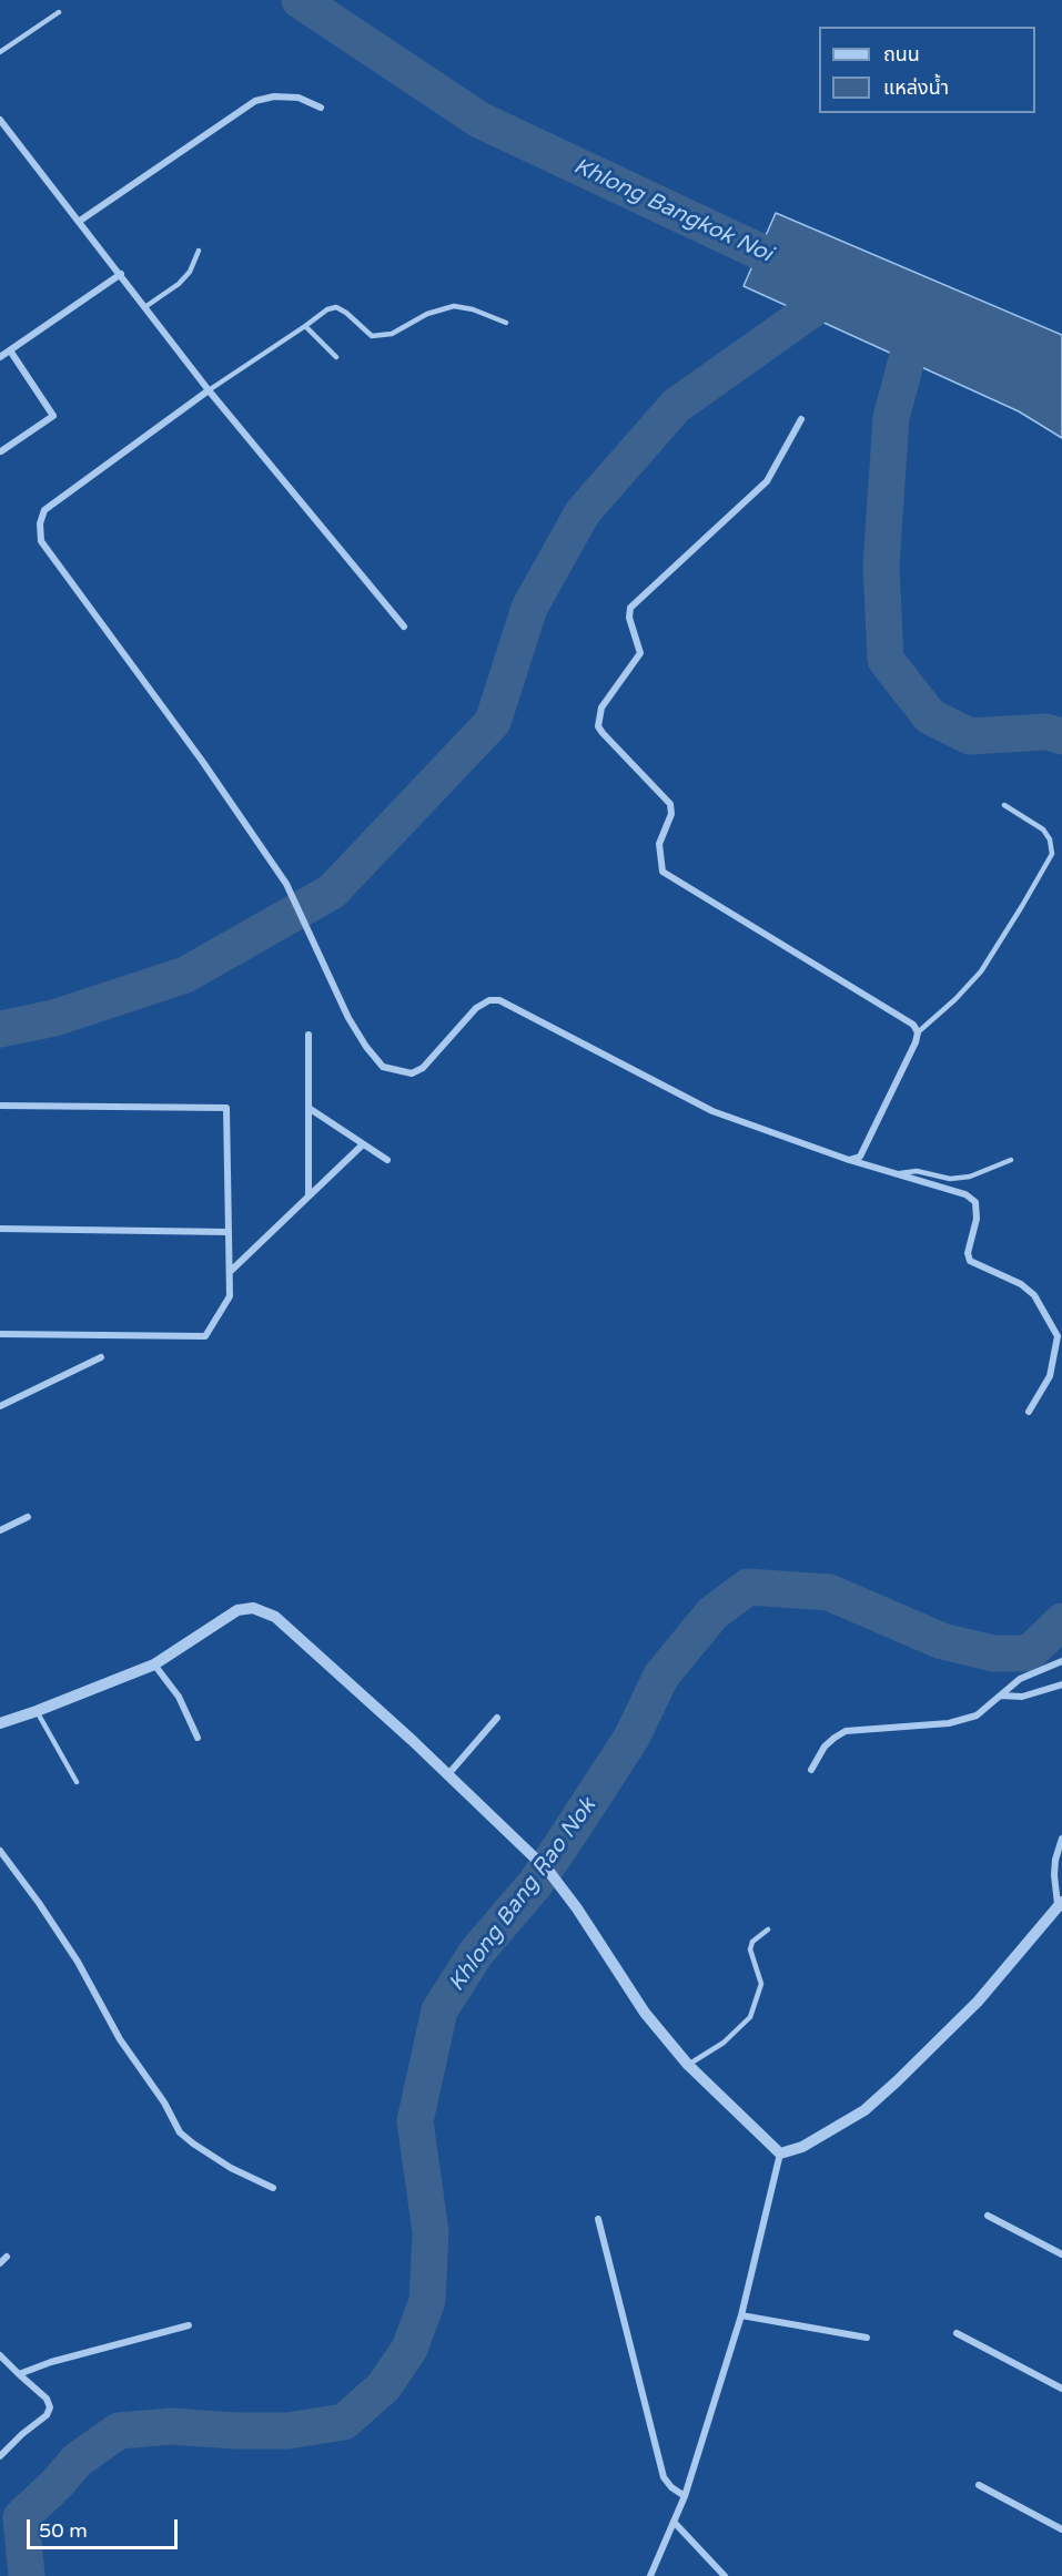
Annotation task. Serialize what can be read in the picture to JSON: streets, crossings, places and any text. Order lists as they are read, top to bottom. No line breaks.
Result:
{"water":["Khlong Bangkok Noi","Khlong Bang Rao Nok"],"legend":["ถนน","แหล่งน้ำ"],"scale_bar":"50 m"}
